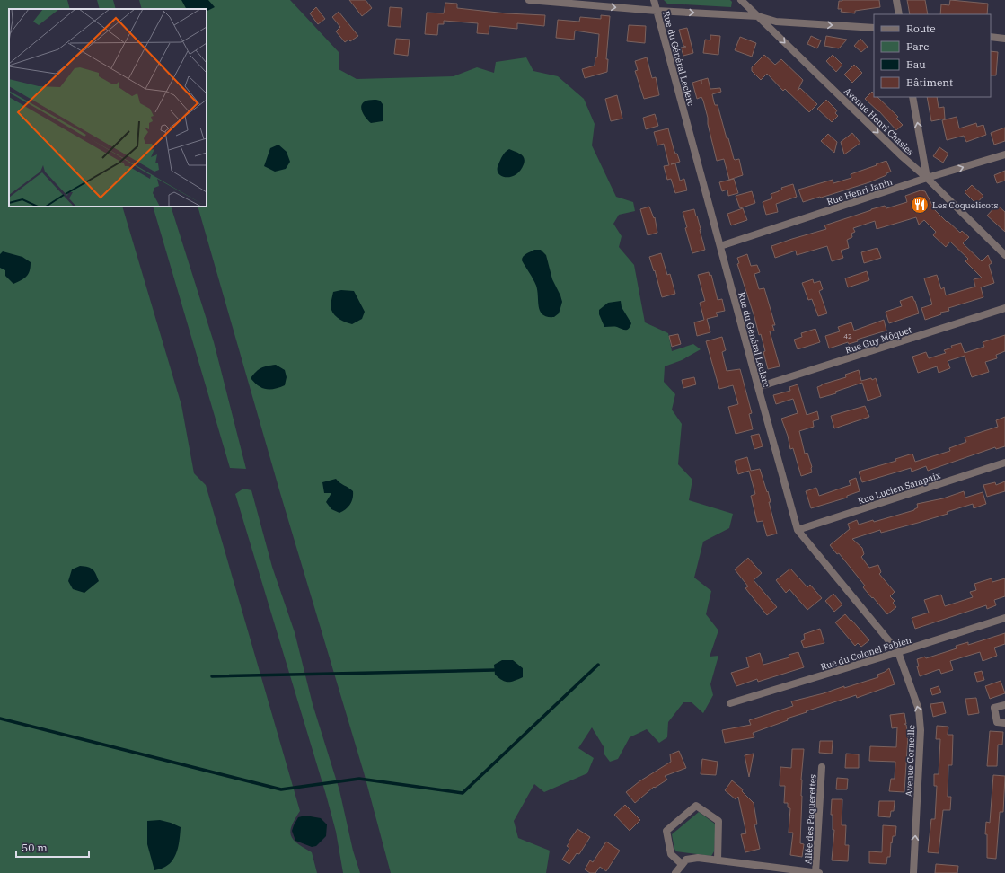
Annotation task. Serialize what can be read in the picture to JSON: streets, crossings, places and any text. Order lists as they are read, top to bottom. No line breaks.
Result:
{"streets":{"street":["Rue du Général Leclerc","Avenue Henri Chasles","Rue Henri Janin","Rue Guy Môquet","Rue Lucien Sampaix","Rue du Colonel Fabien","Avenue Corneille","Allée des Paquerettes"]},"crossings":[["Rue du Général Leclerc","Rue Henri Janin"],["Rue du Général Leclerc","Rue Guy Môquet"],["Rue du Général Leclerc","Rue Lucien Sampaix"],["Rue du Général Leclerc","Rue du Colonel Fabien"],["Rue du Général Leclerc","Avenue Corneille"],["Avenue Henri Chasles","Rue Henri Janin"],["Rue du Colonel Fabien","Avenue Corneille"]],"one_way":["Avenue Henri Chasles","Avenue Corneille"],"places":{"restaurant":["Les Coquelicots"]},"house_numbers":["42"],"legend":["Route","Parc","Eau","Bâtiment"],"scale_bar":"50 m"}
